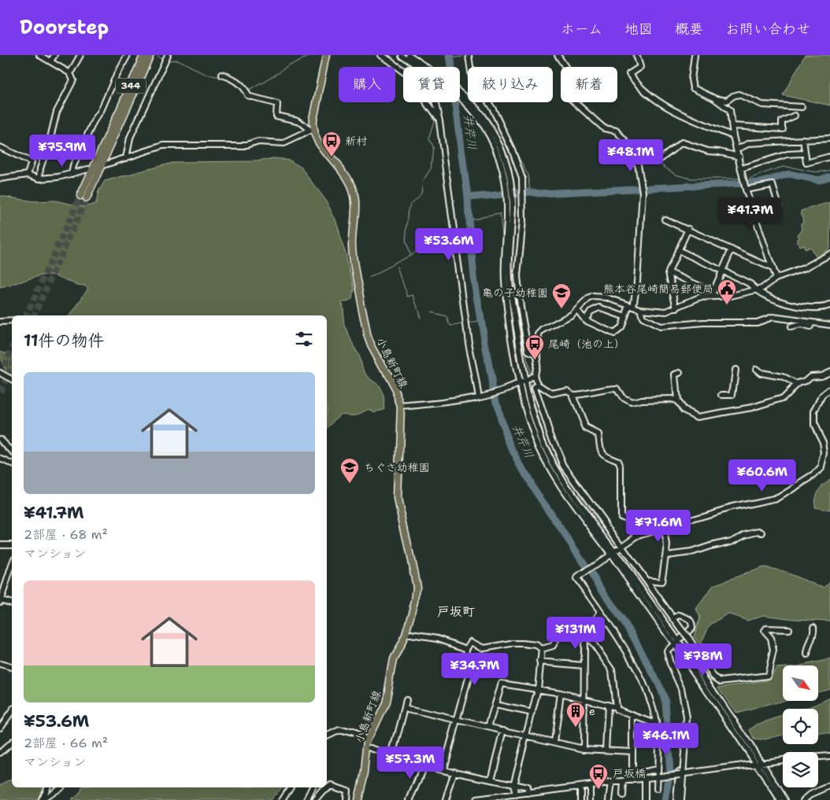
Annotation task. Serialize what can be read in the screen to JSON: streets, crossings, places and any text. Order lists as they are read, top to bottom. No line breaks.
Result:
{"streets":{"highway":["344"],"main road":["小島新町線"]},"districts":["戸坂町"],"water":["井芹川"],"places":{"bus stop":["新村","尾崎（池の上）","戸坂橋"],"public building":["熊本谷尾崎簡易郵便局"],"school or university":["亀の子幼稚園","ちぐさ幼稚園"],"building":["e"]},"north":"bottom right","page":{"header":"Doorstep","nav":["ホーム","地図","概要","お問い合わせ"],"chip":["購入","賃貸","絞り込み","新着"],"price":["¥75.9M","¥48.1M","¥41.7M","¥53.6M","¥60.6M","¥71.6M","¥131M","¥78M","¥34.7M","¥46.1M","¥57.3M"],"heading":"11件の物件","list":[{"name":"¥41.7M","note":"2部屋 · 68 m² · マンション"},{"name":"¥53.6M","note":"2部屋 · 66 m² · マンション"}]}}
